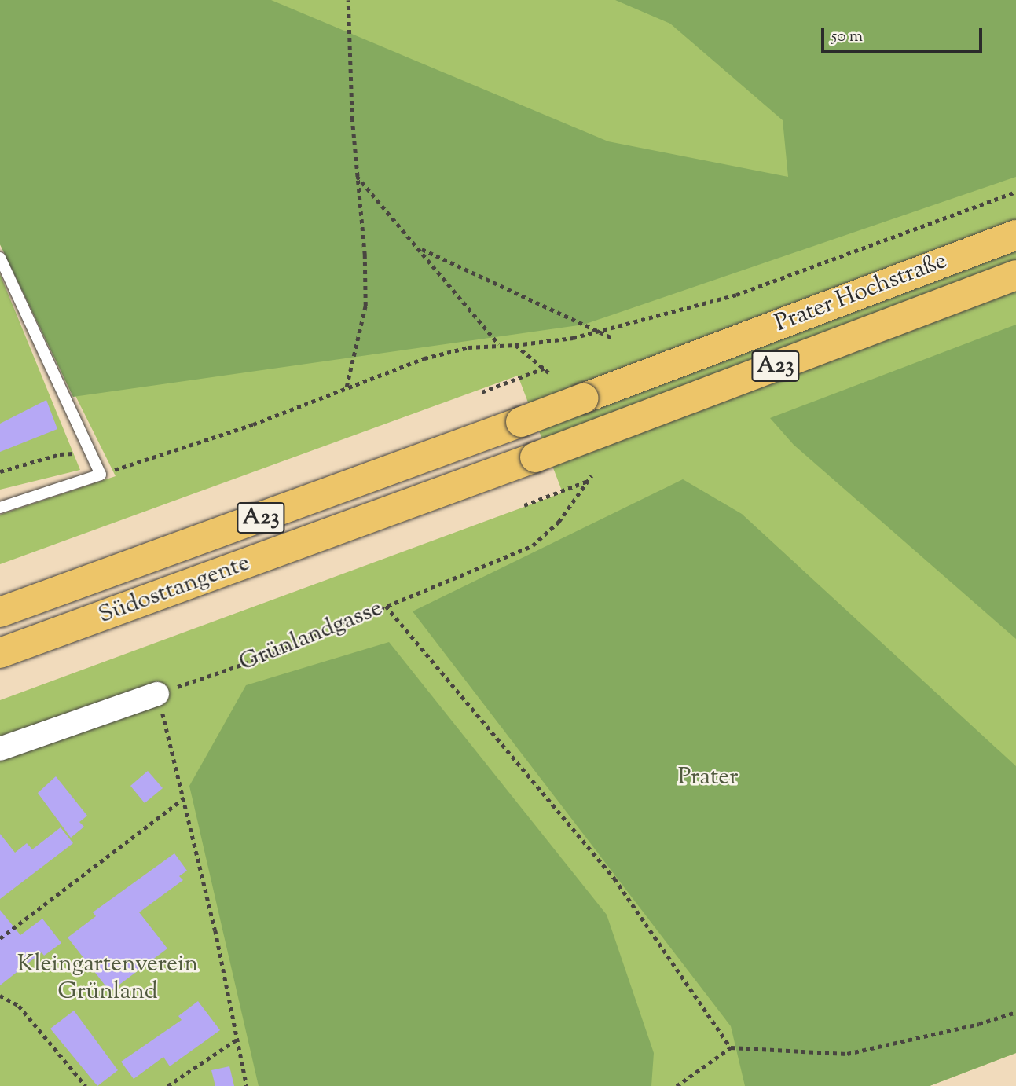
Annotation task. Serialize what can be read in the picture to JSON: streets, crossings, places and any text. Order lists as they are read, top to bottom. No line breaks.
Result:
{"streets":{"highway":["Prater Hochstraße","A23","Südosttangente"],"path":["Grünlandgasse"]},"crossings":[["Prater Hochstraße","Südosttangente"]],"parks":["Prater","Kleingartenverein Grünland"],"scale_bar":"50 m"}
